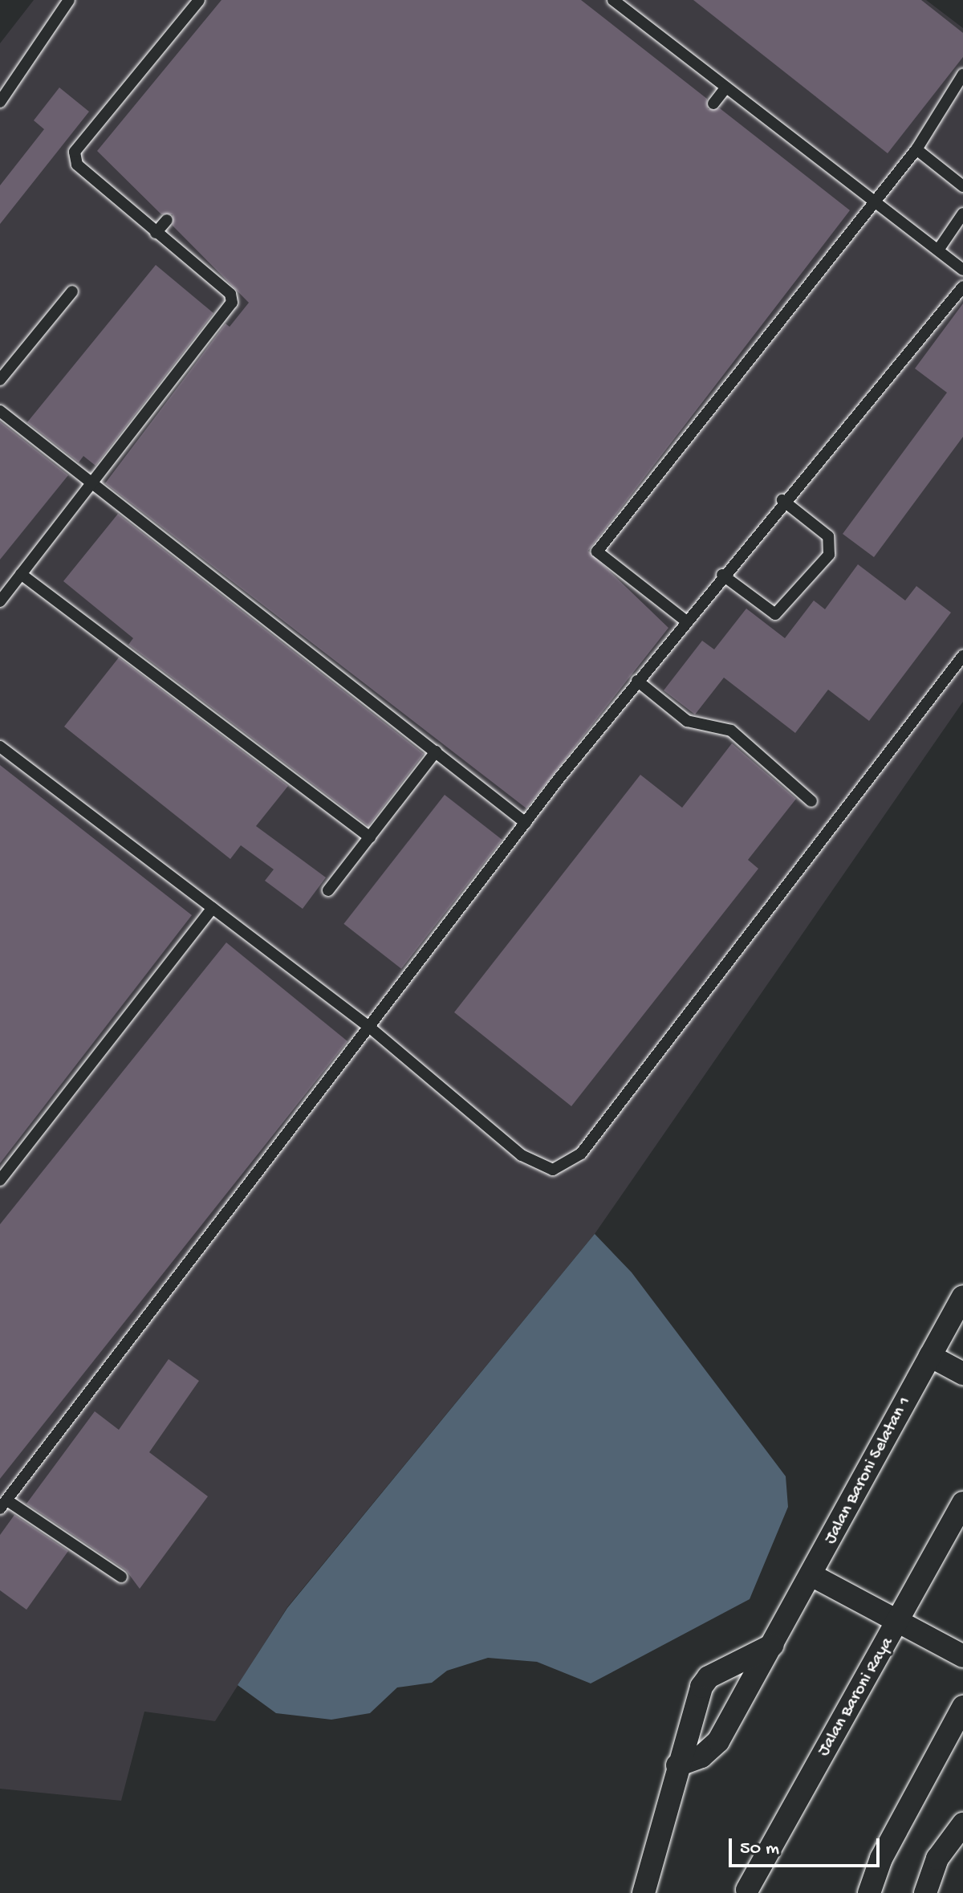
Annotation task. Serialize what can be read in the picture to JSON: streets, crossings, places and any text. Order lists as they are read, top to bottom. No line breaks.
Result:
{"streets":{"street":["Jalan Baroni Selatan 1","Jalan Baroni Raya"]},"scale_bar":"50 m"}
